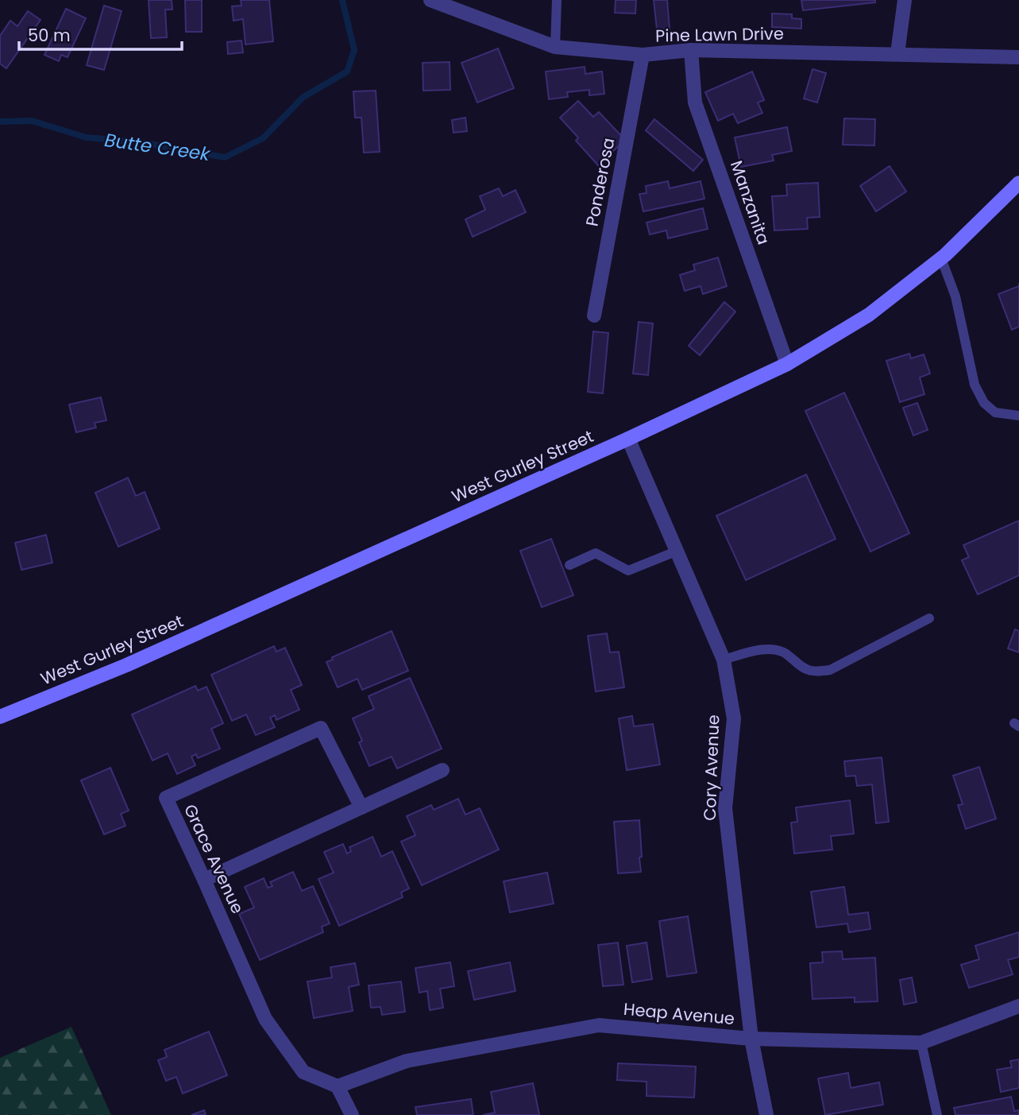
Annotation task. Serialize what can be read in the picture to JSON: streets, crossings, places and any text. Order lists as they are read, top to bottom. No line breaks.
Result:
{"streets":{"main road":["West Gurley Street"],"street":["Pine Lawn Drive","Ponderosa","Manzanita","Cory Avenue","Grace Avenue","Heap Avenue"]},"crossings":[["Pine Lawn Drive","Ponderosa"],["Pine Lawn Drive","Manzanita"],["Manzanita","West Gurley Street"],["West Gurley Street","Cory Avenue"],["Cory Avenue","Heap Avenue"],["Grace Avenue","Heap Avenue"]],"water":["Butte Creek"],"scale_bar":"50 m"}
